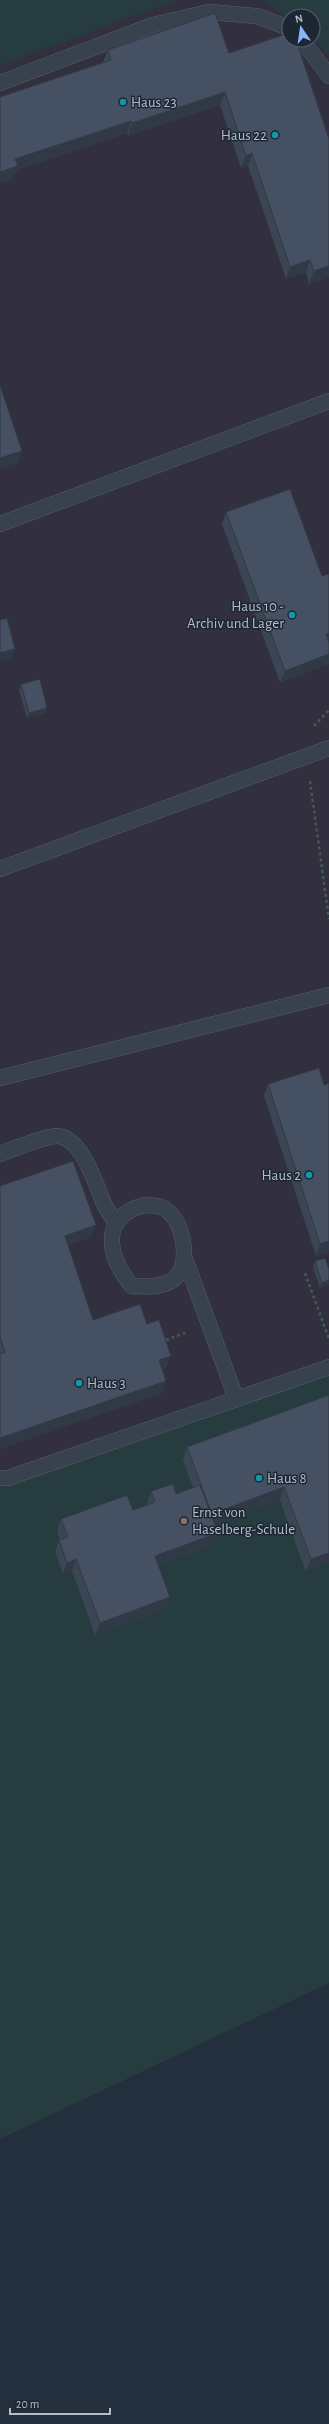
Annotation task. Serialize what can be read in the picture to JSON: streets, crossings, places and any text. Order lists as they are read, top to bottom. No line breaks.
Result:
{"places":["Haus 23","Haus 22","Haus 10 - Archiv und Lager","Haus 2","Haus 3","Haus 8","Ernst von Haselberg-Schule"],"scale_bar":"20 m","north":"top"}
